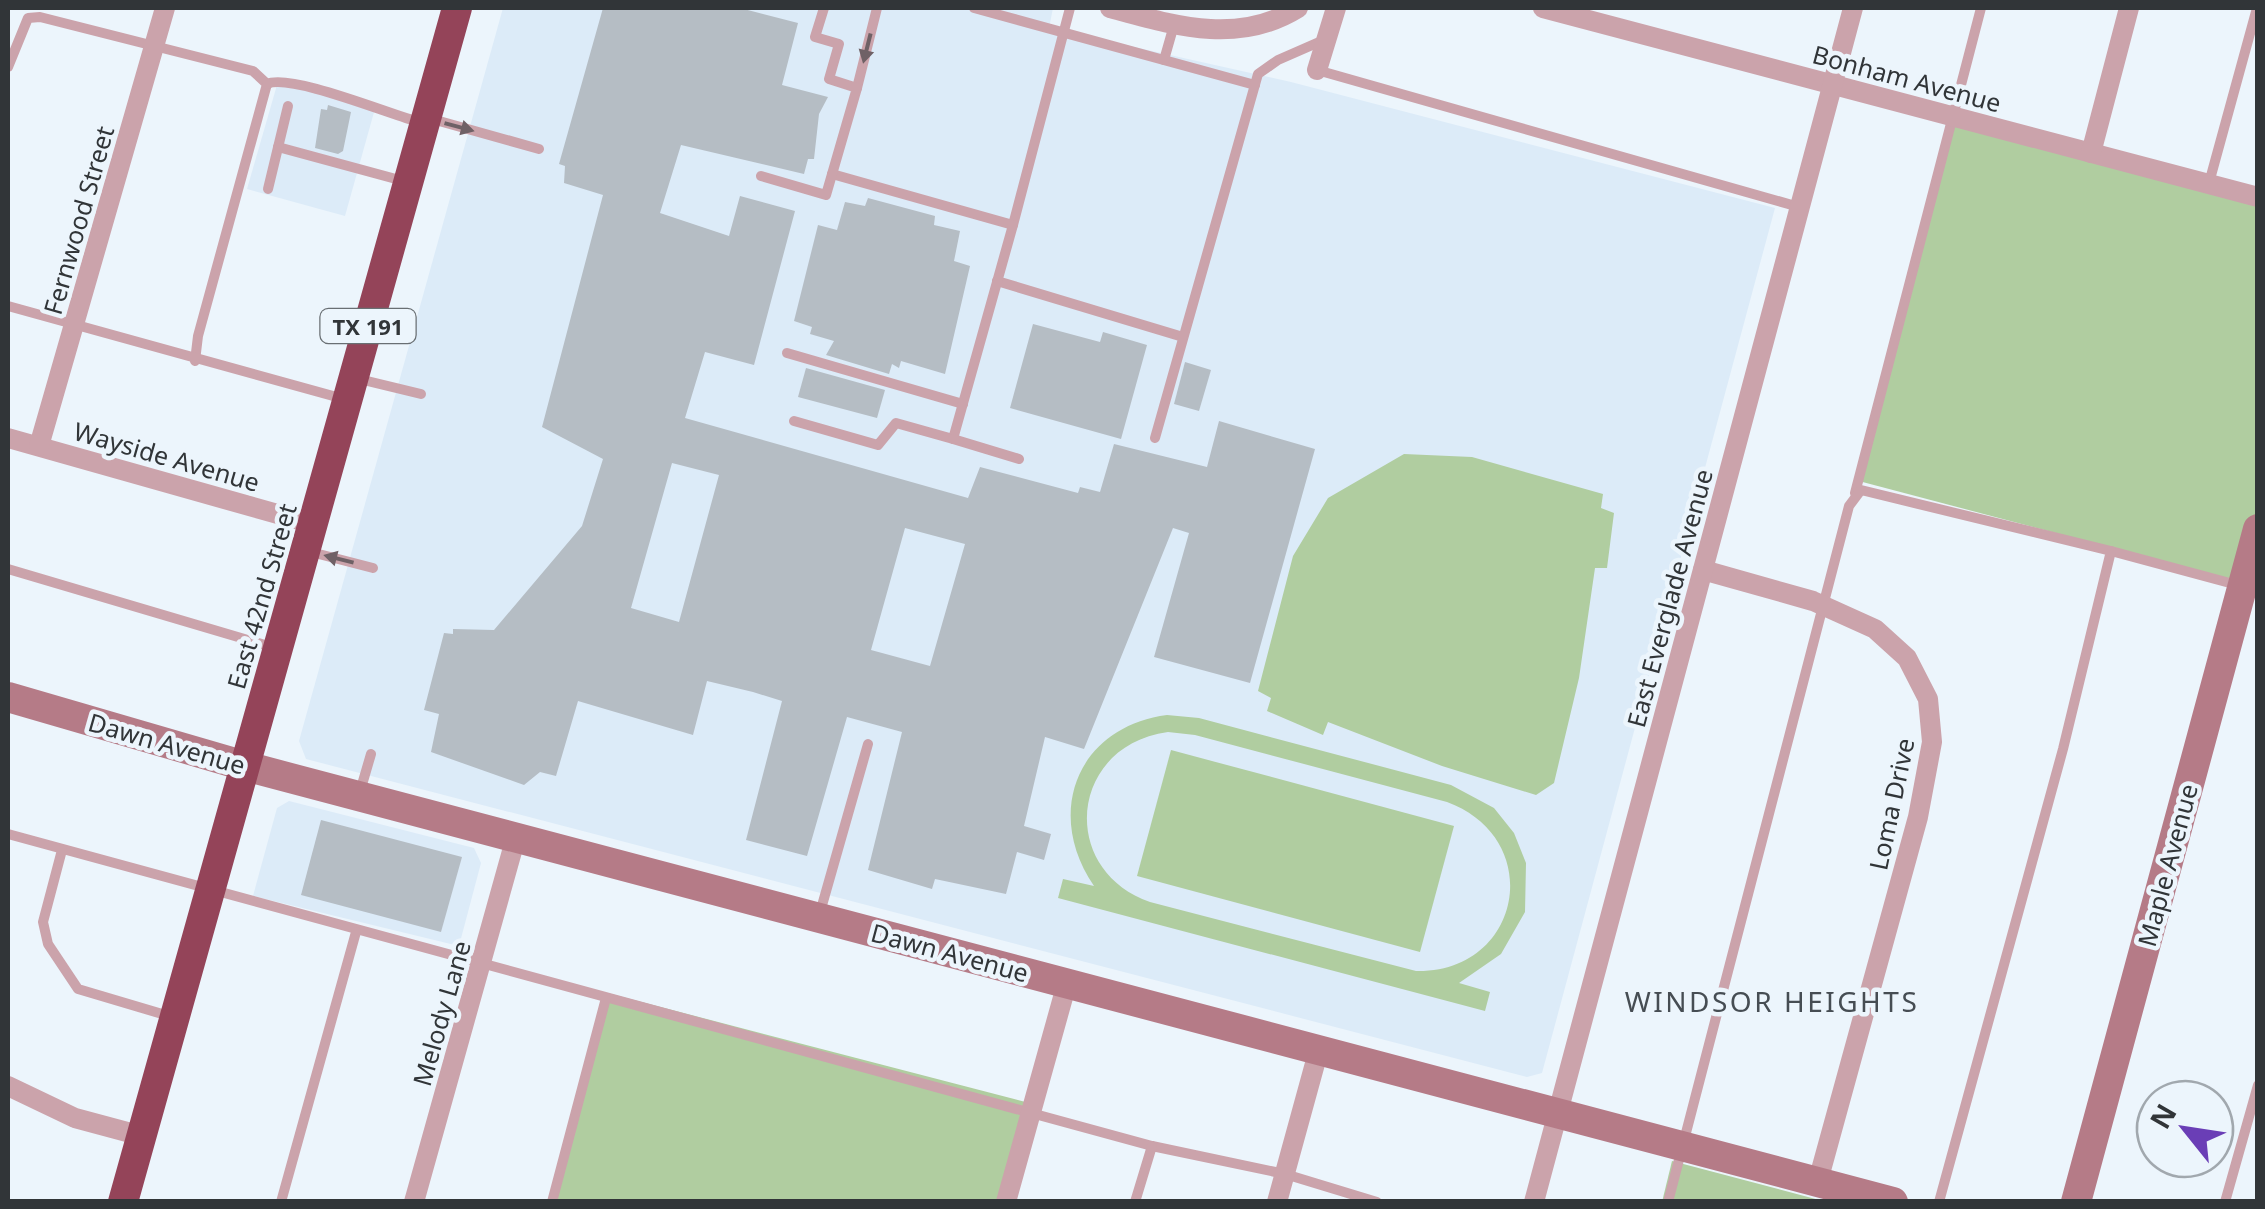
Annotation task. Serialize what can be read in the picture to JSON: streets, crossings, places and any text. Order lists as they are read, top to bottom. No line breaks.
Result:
{"streets":{"highway":["TX 191","East 42nd Street"],"street":["Bonham Avenue","Fernwood Street","Wayside Avenue","East Everglade Avenue","Dawn Avenue","Loma Drive","Maple Avenue","Melody Lane"]},"crossings":[["Bonham Avenue","East Everglade Avenue"],["Fernwood Street","Wayside Avenue"],["Wayside Avenue","East 42nd Street"],["East 42nd Street","Dawn Avenue"],["East Everglade Avenue","Dawn Avenue"],["East Everglade Avenue","Loma Drive"],["Dawn Avenue","Loma Drive"],["Dawn Avenue","Melody Lane"]],"districts":["WINDSOR HEIGHTS"],"north":"top left"}
